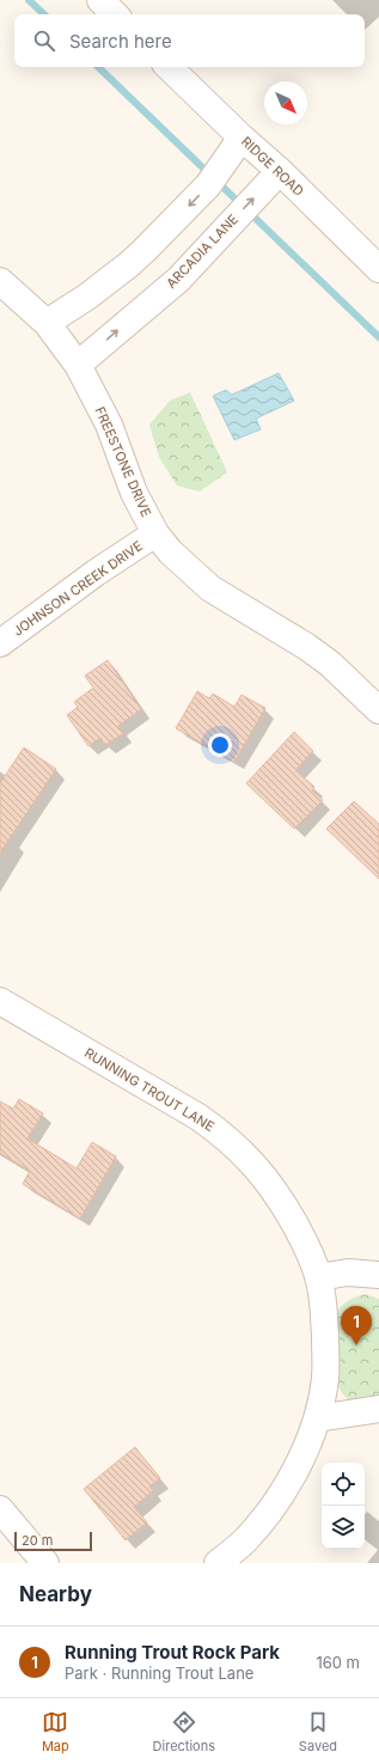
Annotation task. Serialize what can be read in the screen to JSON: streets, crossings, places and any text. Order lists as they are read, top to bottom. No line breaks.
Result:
{"streets":{"street":["RIDGE ROAD","ARCADIA LANE","FREESTONE DRIVE","JOHNSON CREEK DRIVE","RUNNING TROUT LANE"]},"crossings":[["RIDGE ROAD","ARCADIA LANE"],["ARCADIA LANE","FREESTONE DRIVE"],["FREESTONE DRIVE","JOHNSON CREEK DRIVE"]],"scale_bar":"20 m","north":"bottom right","page":{"search":"Search here","pins":"1","scale":"20 m","heading":"Nearby","list":[{"mark":"1","name":"Running Trout Rock Park","note":"Park · Running Trout Lane","value":"160 m"}],"nav":["Map","Directions","Saved"]}}
